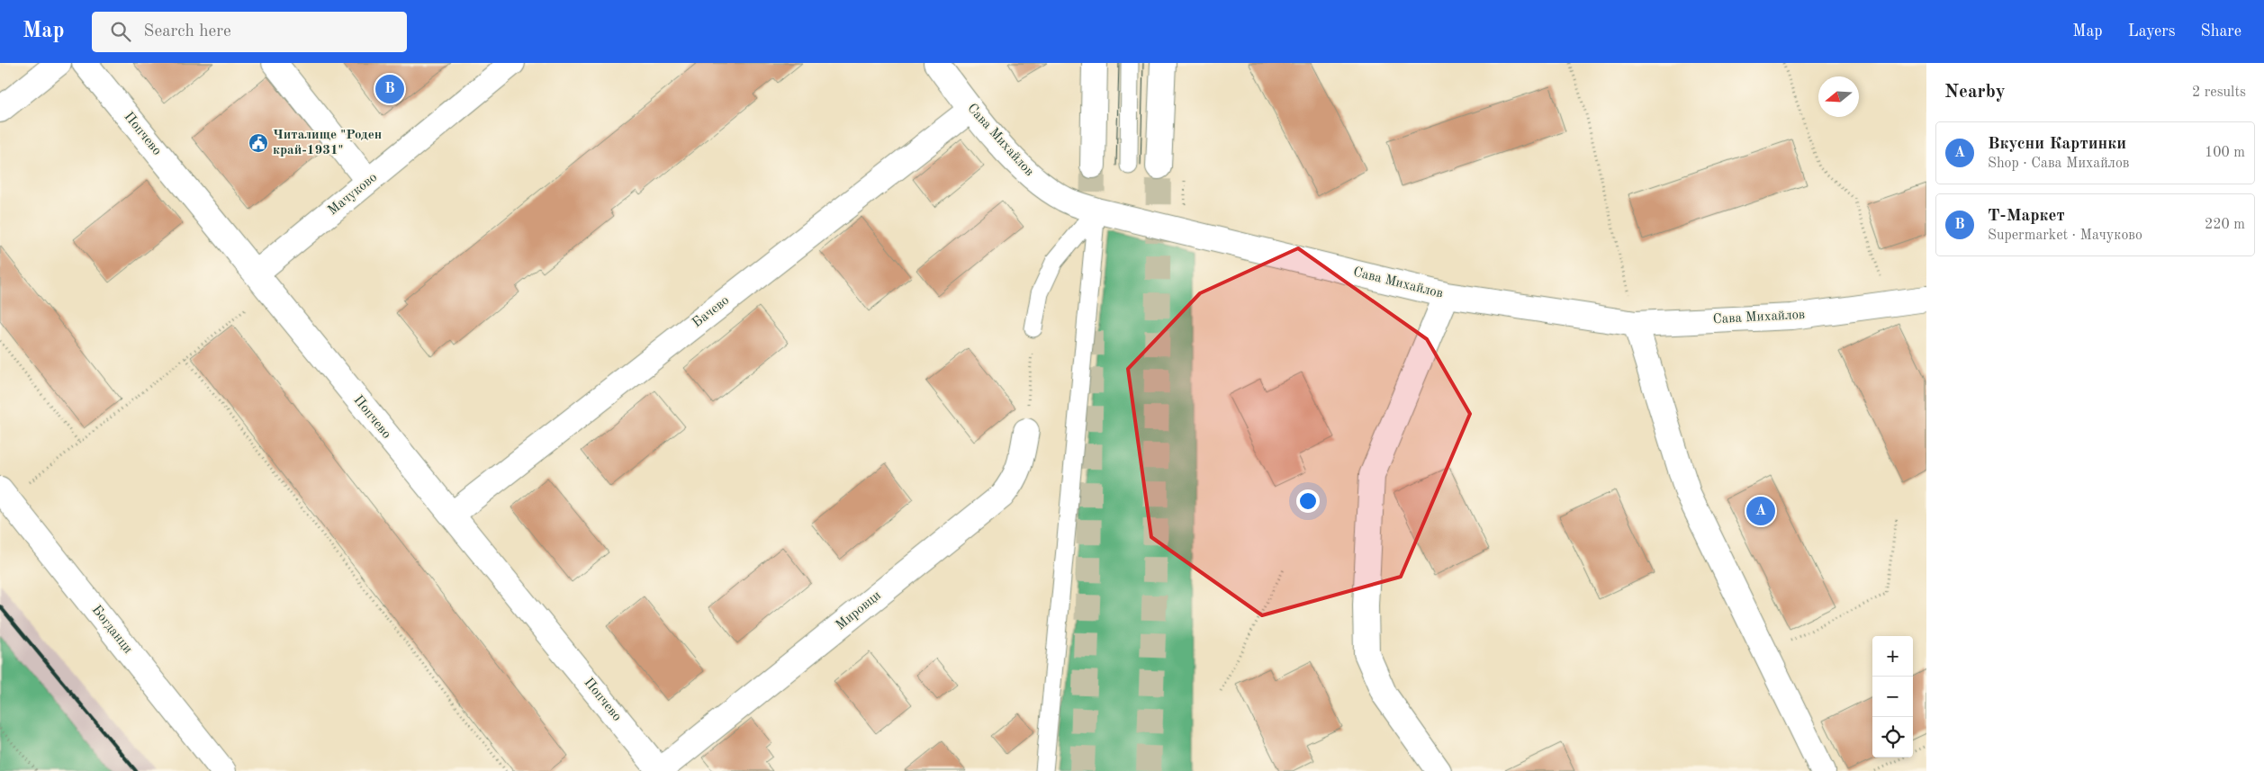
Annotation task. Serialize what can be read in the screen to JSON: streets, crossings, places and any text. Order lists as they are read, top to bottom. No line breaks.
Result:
{"streets":{"street":["Попчево","Сава Михайлов","Мачуково","Бачево","Мировци","Богданци"]},"crossings":[["Попчево","Мачуково"],["Попчево","Бачево"],["Попчево","Мировци"],["Сава Михайлов","Бачево"]],"places":{"public building":["Читалище \"Роден край-1931\""]},"north":"left","page":{"header":"Map","search":"Search here","nav":["Map","Layers","Share"],"heading":["Nearby","2 results"],"pins":["B","A"],"list":[{"mark":"A","name":"Вкусни Картинки","note":"Shop · Сава Михайлов","value":"100 m"},{"mark":"B","name":"Т-Маркет","note":"Supermarket · Мачуково","value":"220 m"}],"map_buttons":["+","−"]}}
